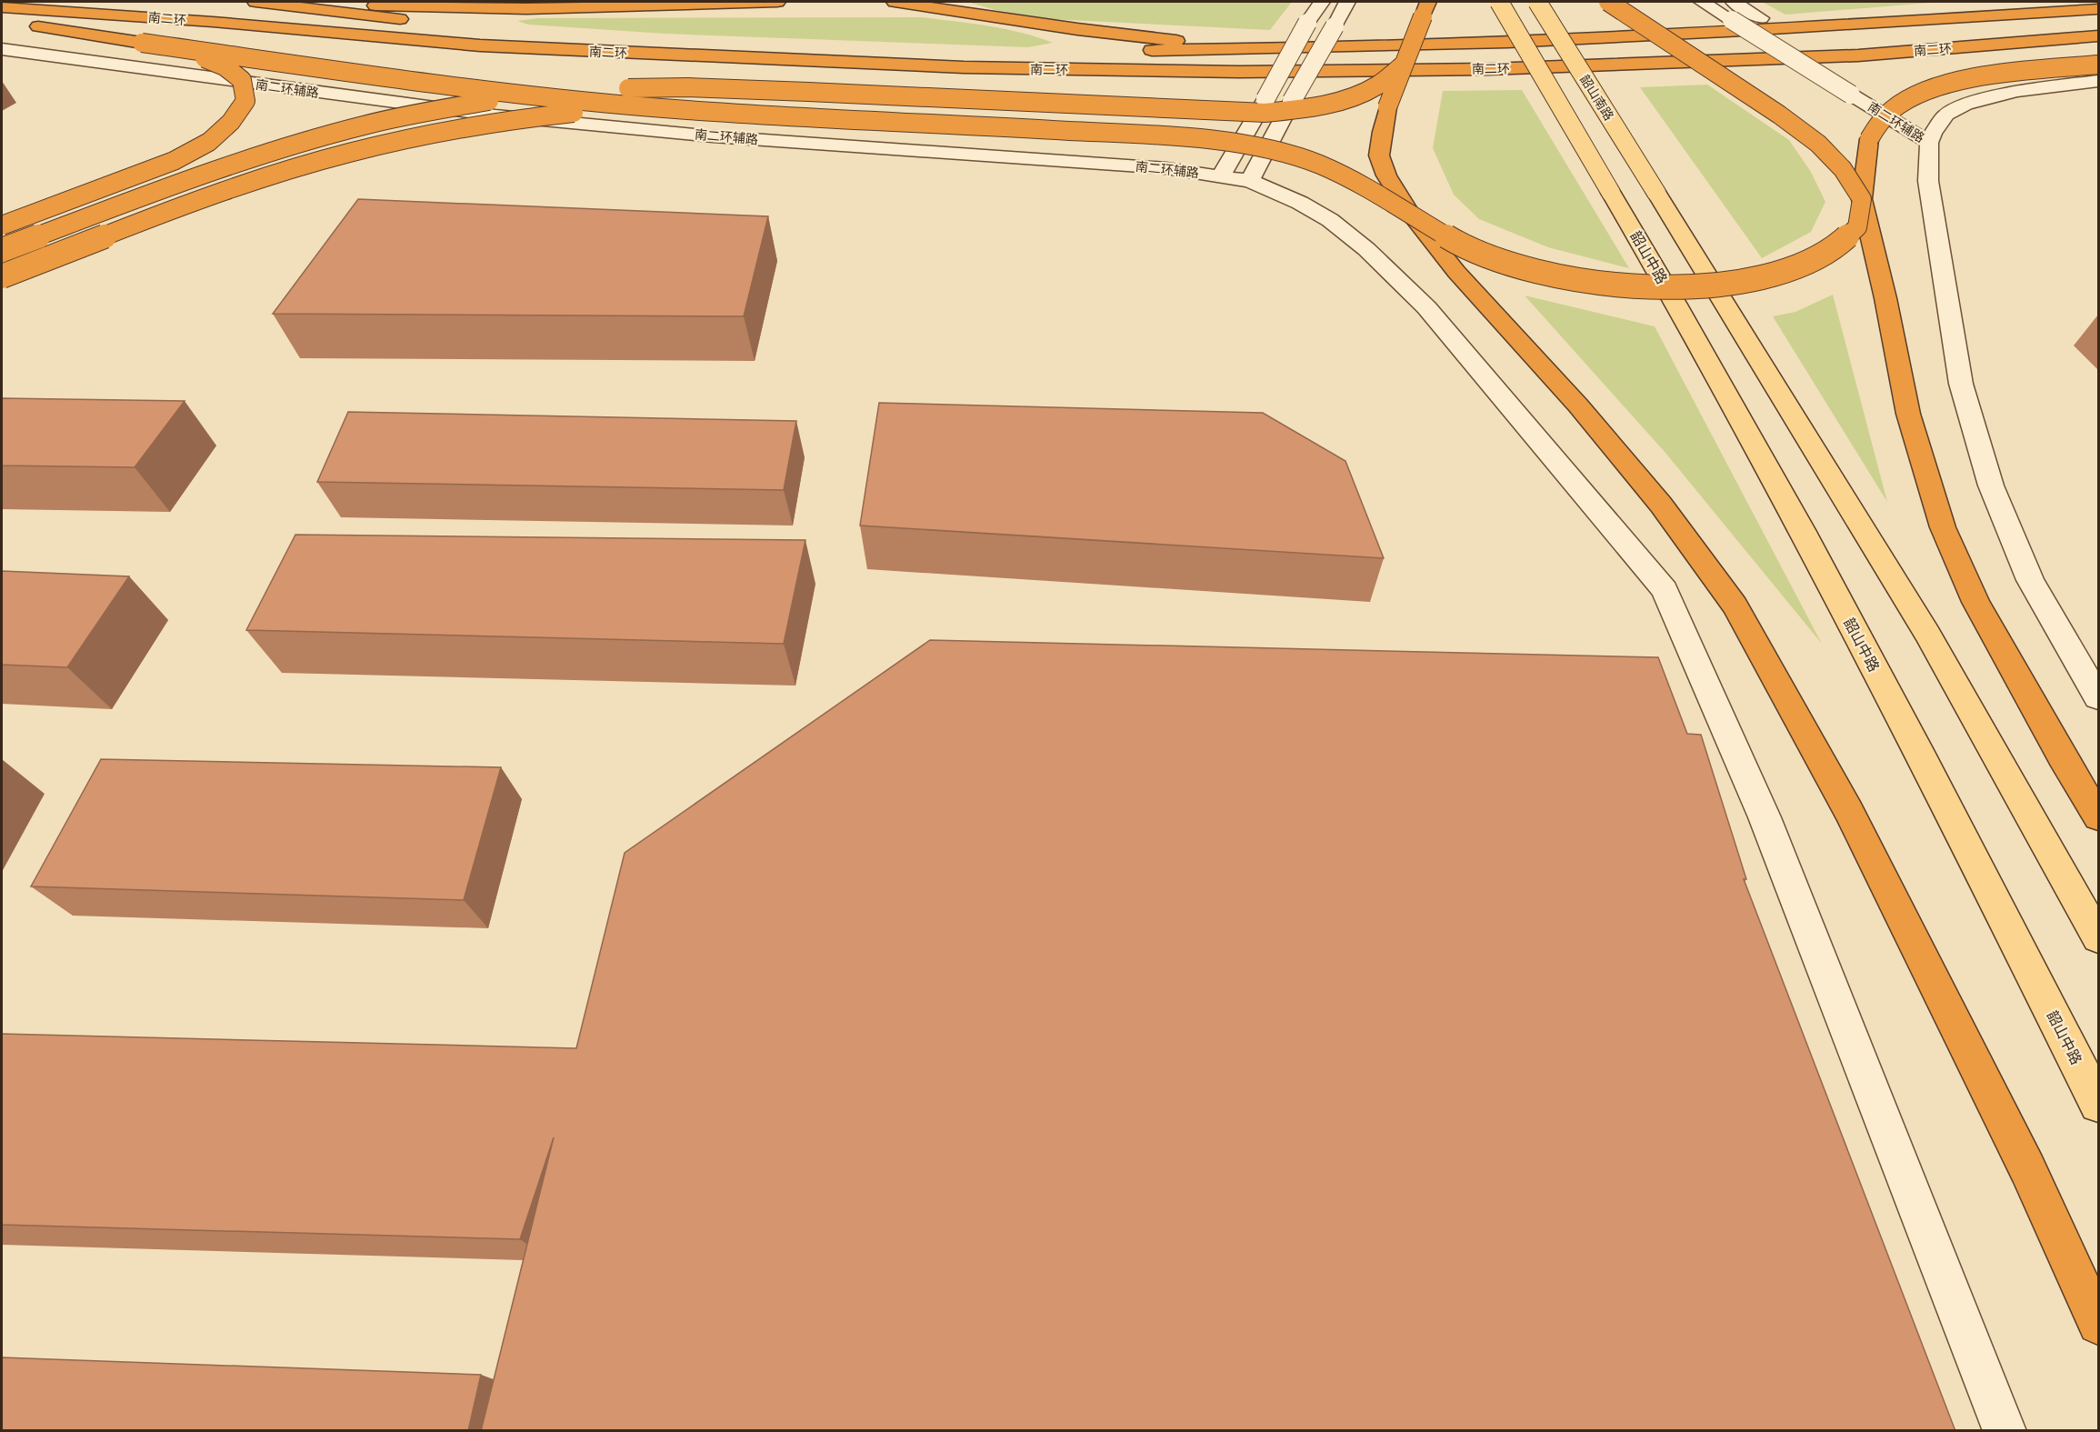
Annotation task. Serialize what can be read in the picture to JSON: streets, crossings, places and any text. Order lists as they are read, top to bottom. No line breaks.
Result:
{"streets":{"highway":["南二环"],"main road":["韶山南路","韶山中路"],"street":["南二环辅路"]}}
